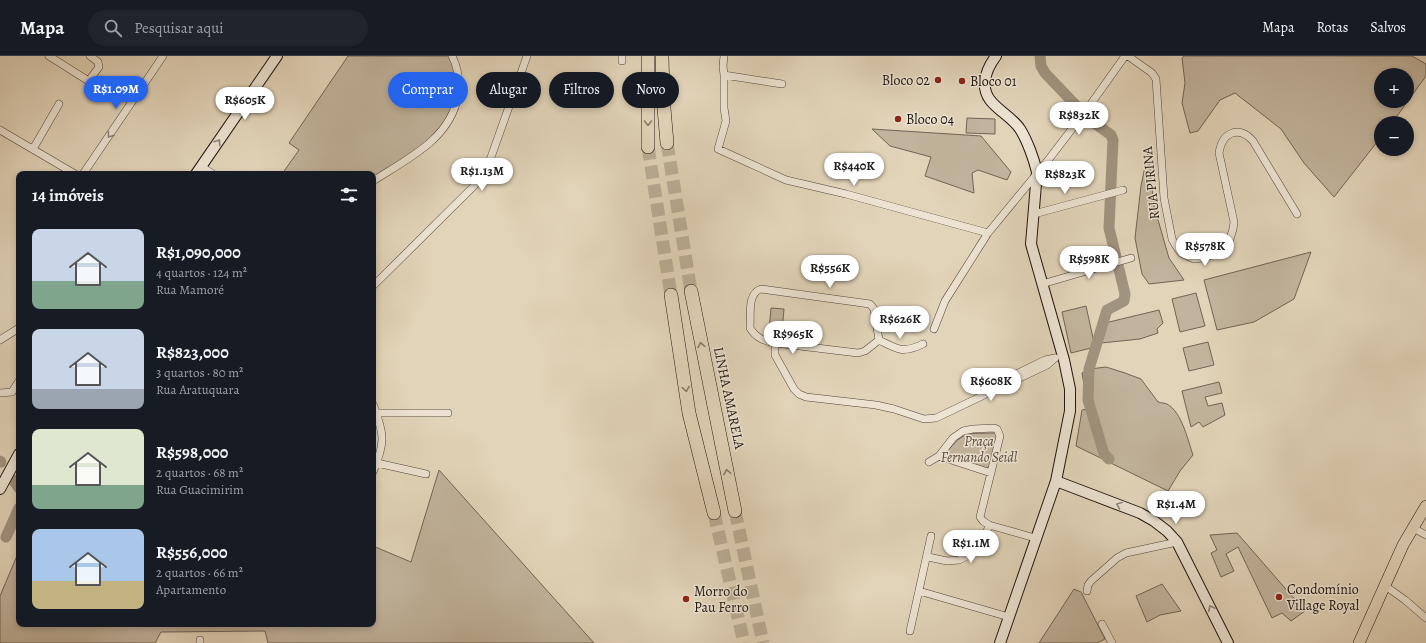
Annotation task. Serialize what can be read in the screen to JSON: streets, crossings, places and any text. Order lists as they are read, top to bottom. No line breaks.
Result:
{"streets":{"highway":["LINHA AMARELA"],"street":["RUA PIRINA"]},"parks":["Praça Fernando Seidl"],"places":["Bloco 02","Bloco 01","Bloco 04","Condomínio Village Royal","Morro do Pau Ferro"],"page":{"header":"Mapa","search":"Pesquisar aqui","nav":["Mapa","Rotas","Salvos"],"map_buttons":["+","−"],"chip":["Comprar","Alugar","Filtros","Novo"],"price":["R$1.09M","R$605K","R$832K","R$440K","R$1.13M","R$823K","R$578K","R$598K","R$556K","R$626K","R$965K","R$608K","R$1.4M","R$1.1M"],"heading":"14 imóveis","list":[{"name":"R$1,090,000","note":"4 quartos · 124 m² · Rua Mamoré"},{"name":"R$823,000","note":"3 quartos · 80 m² · Rua Aratuquara"},{"name":"R$598,000","note":"2 quartos · 68 m² · Rua Guacimirim"},{"name":"R$556,000","note":"2 quartos · 66 m² · Apartamento"}]}}
